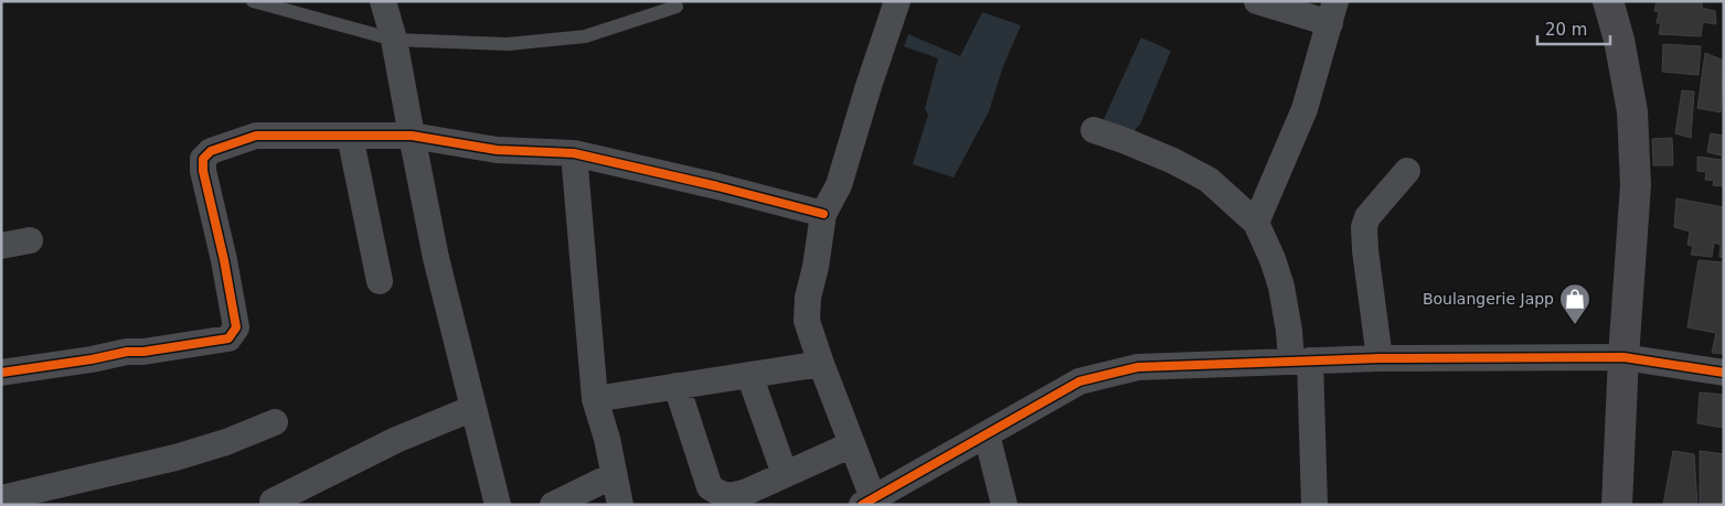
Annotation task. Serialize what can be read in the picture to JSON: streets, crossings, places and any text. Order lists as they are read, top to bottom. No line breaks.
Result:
{"places":{"shop":["Boulangerie Japp"]},"scale_bar":"20 m"}
